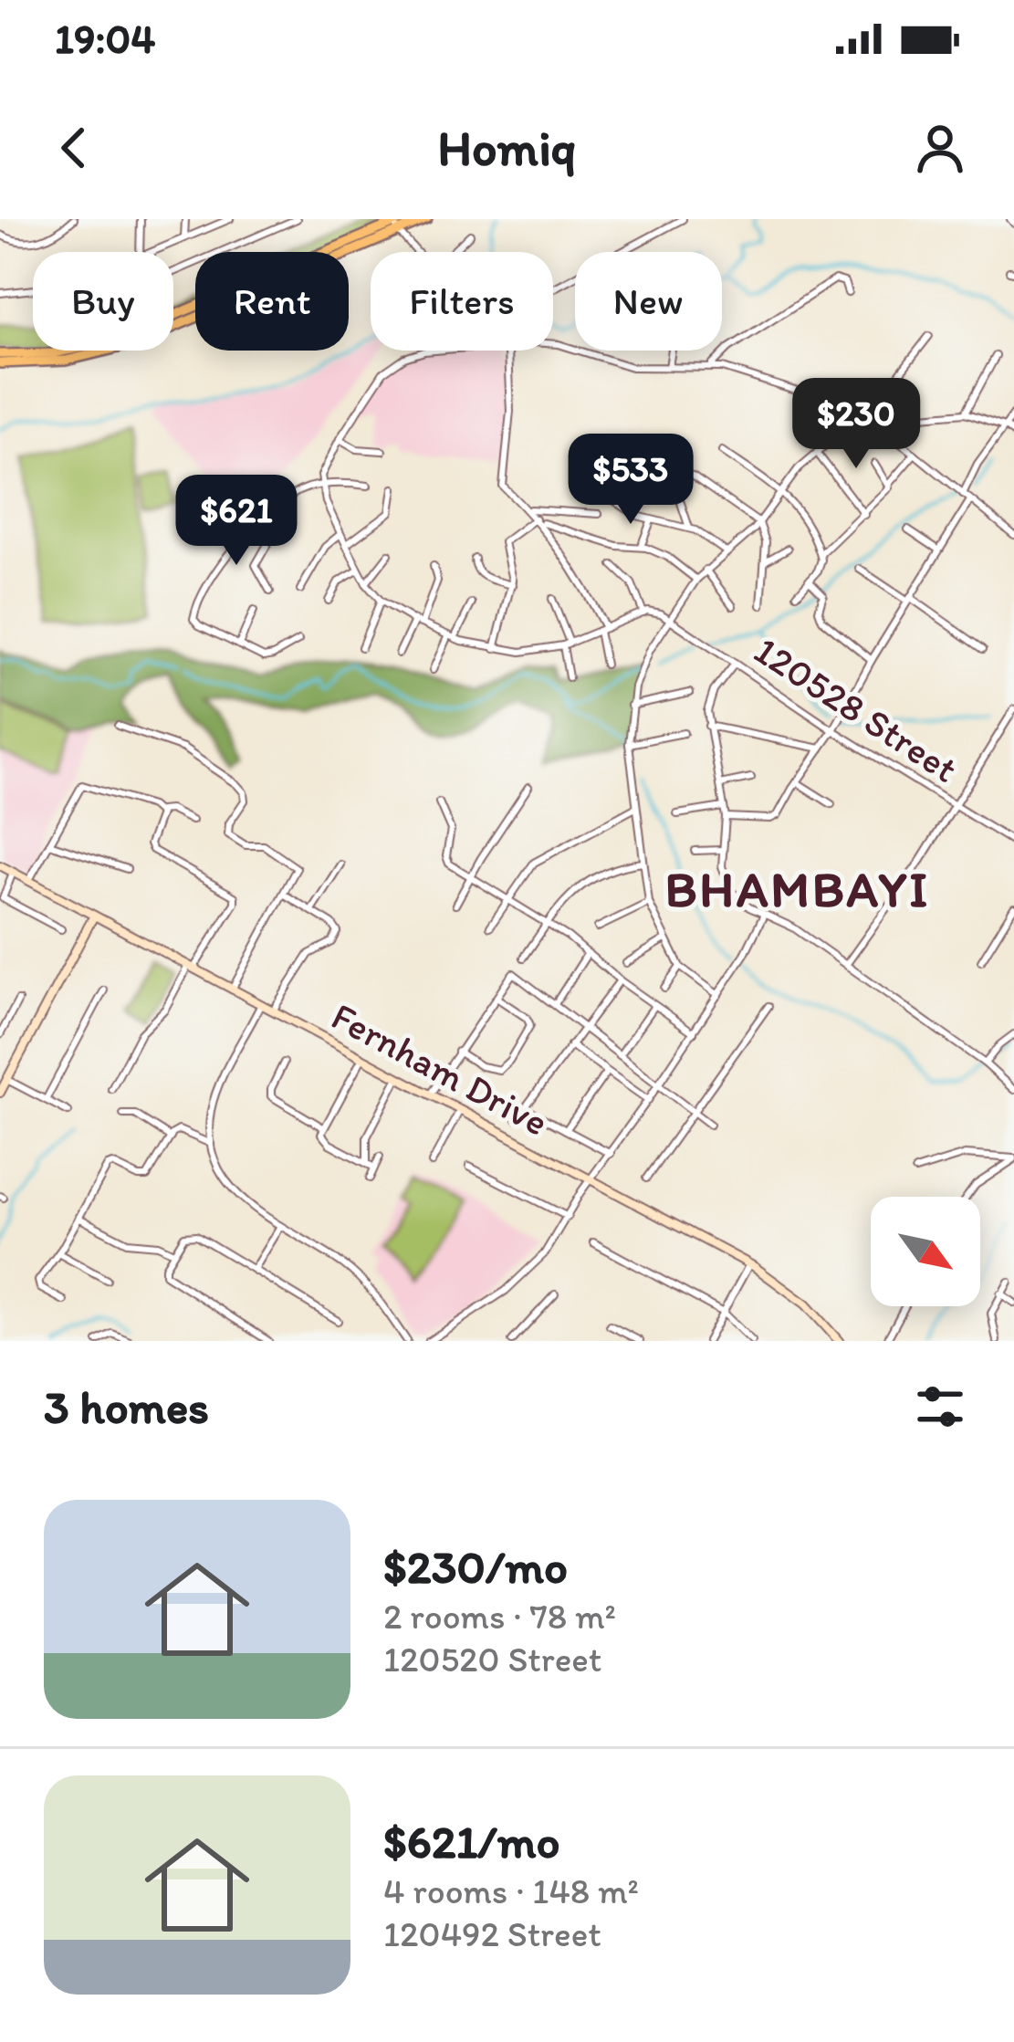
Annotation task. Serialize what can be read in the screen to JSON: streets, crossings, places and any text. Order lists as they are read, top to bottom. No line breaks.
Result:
{"streets":{"street":["120528 Street","Fernham Drive"]},"districts":["BHAMBAYI"],"north":"bottom right","page":{"status":"19:04","header":"Homiq","chip":["Buy","Rent","Filters","New"],"price":["$230","$533","$621"],"heading":"3 homes","list":[{"name":"$230/mo","note":"2 rooms · 78 m² · 120520 Street"},{"name":"$621/mo","note":"4 rooms · 148 m² · 120492 Street"}]}}
